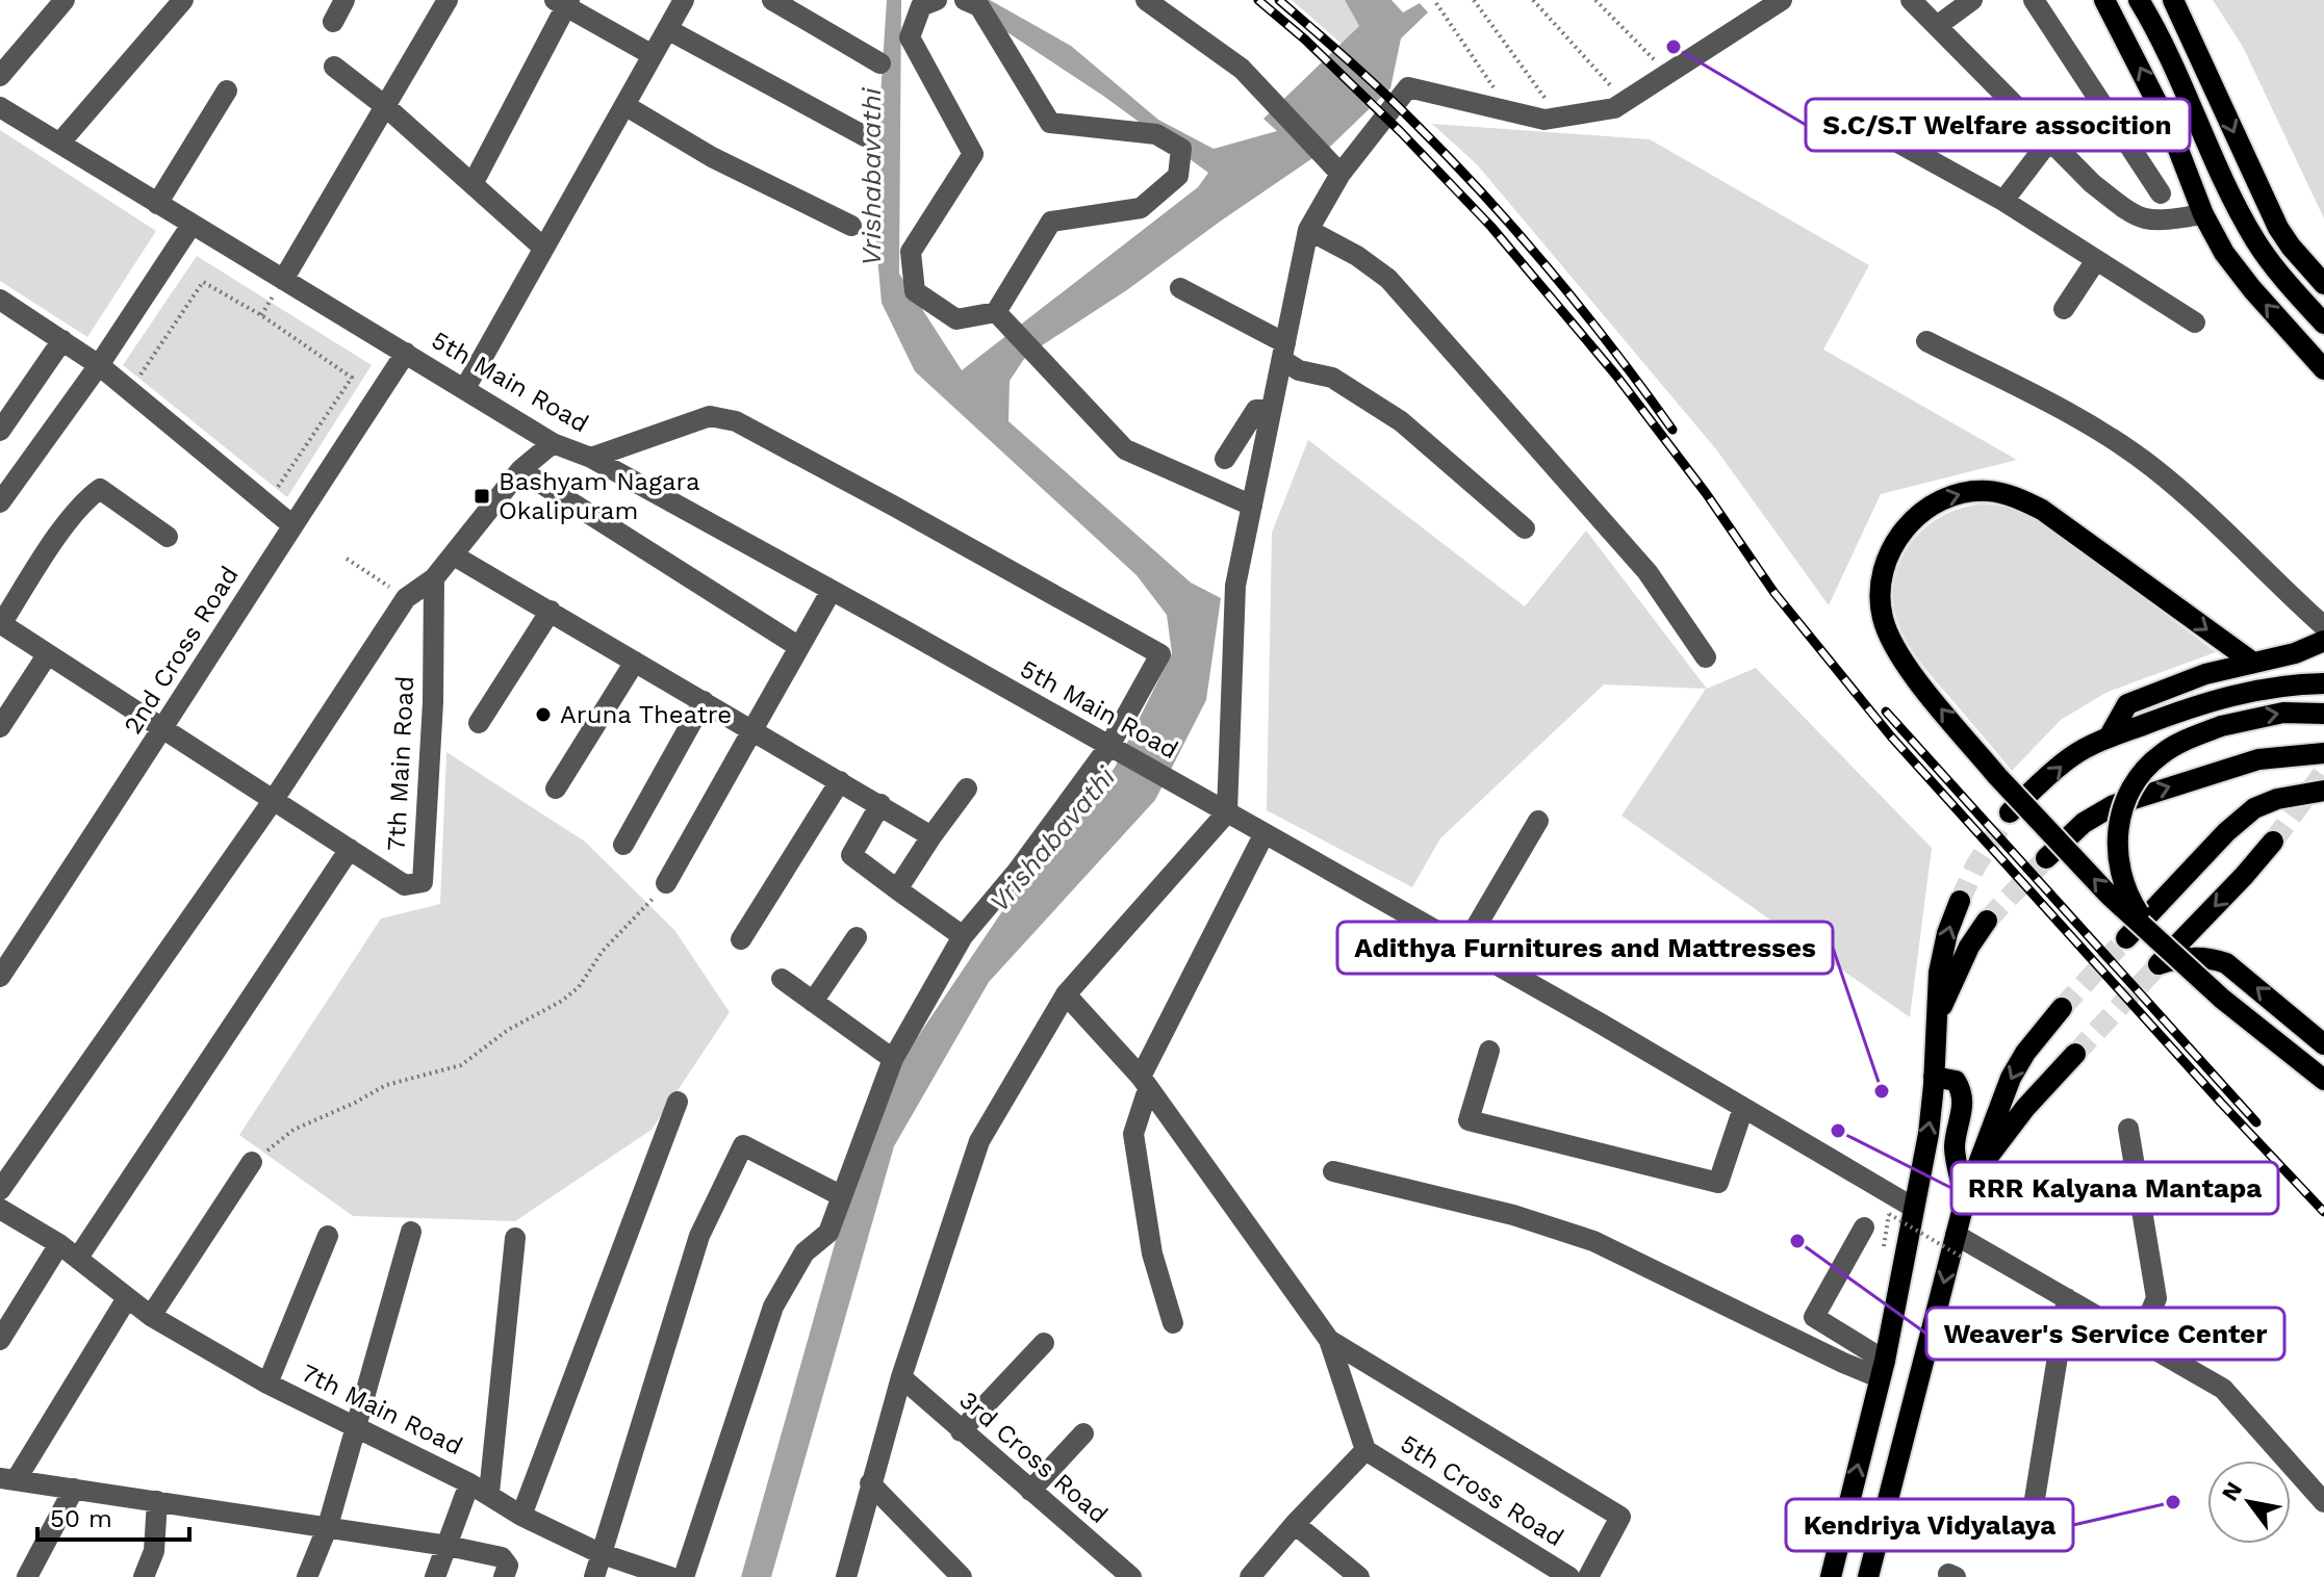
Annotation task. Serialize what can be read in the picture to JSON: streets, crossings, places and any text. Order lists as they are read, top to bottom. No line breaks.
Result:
{"streets":{"street":["5th Main Road","2nd Cross Road","7th Main Road","3rd Cross Road","5th Cross Road"]},"crossings":[["5th Main Road","2nd Cross Road"],["2nd Cross Road","7th Main Road"]],"water":["Vrishabavathi"],"places":{"other":["S.C/S.T Welfare assocition","Aruna Theatre","Adithya Furnitures and Mattresses","RRR Kalyana Mantapa","Weaver's Service Center","Kendriya Vidyalaya"],"transit":["Bashyam Nagara Okalipuram"]},"scale_bar":"50 m","north":"top left"}
